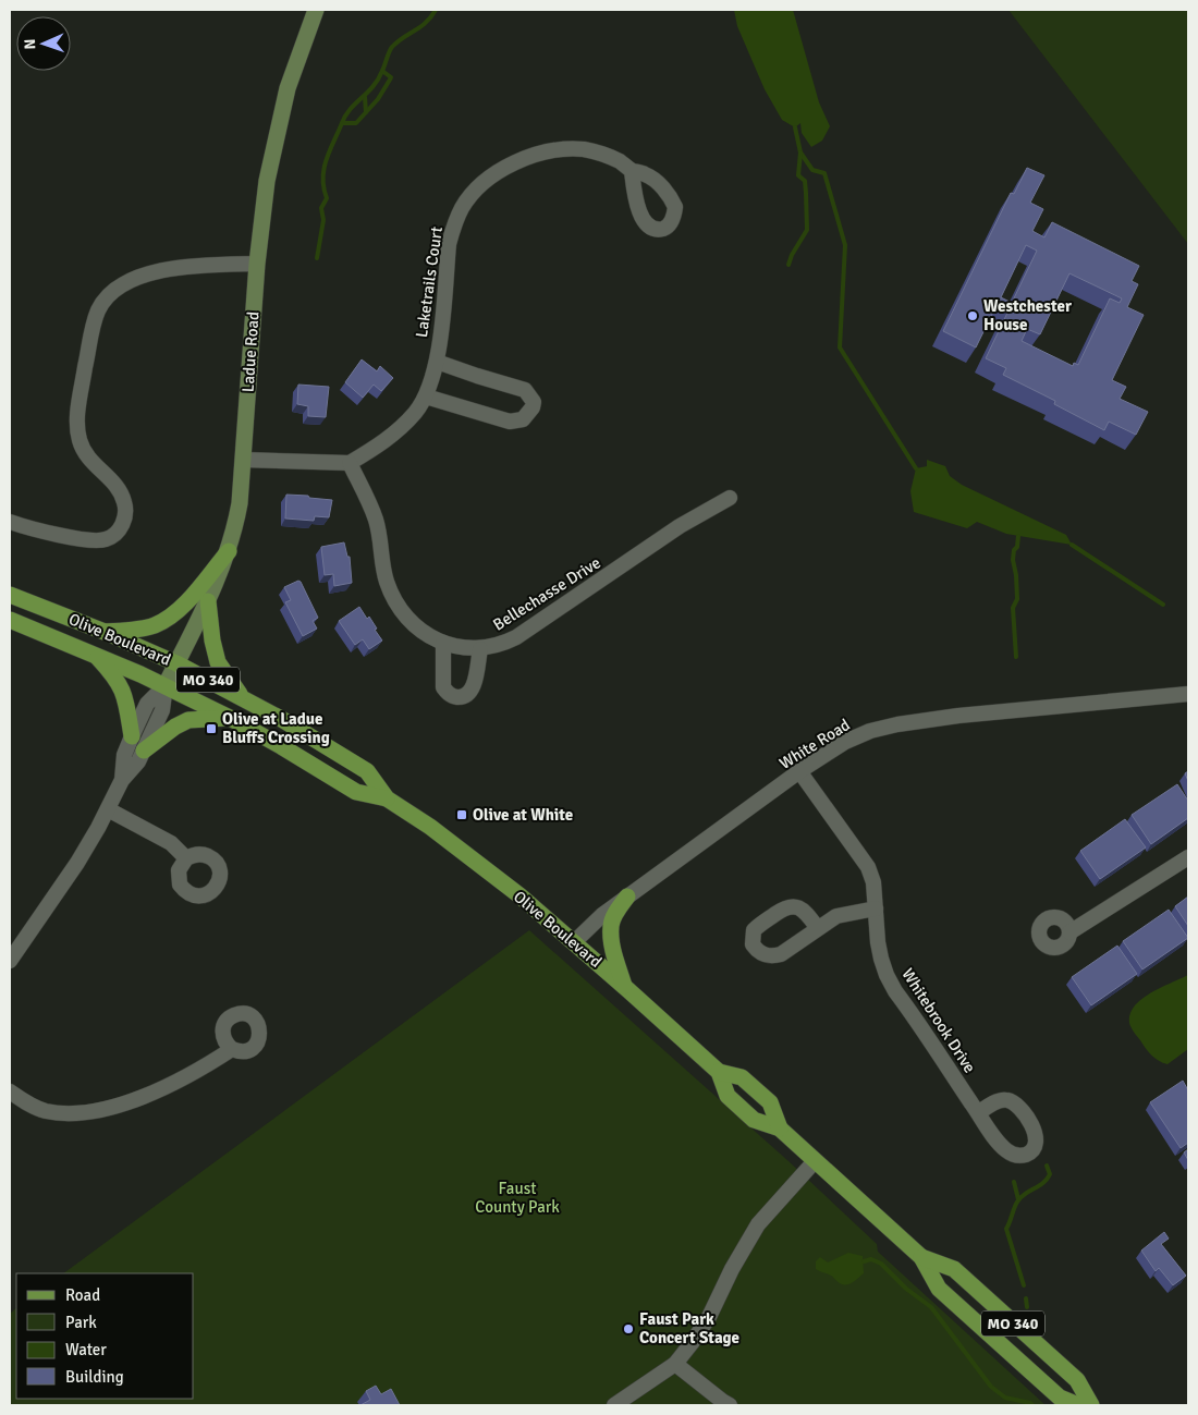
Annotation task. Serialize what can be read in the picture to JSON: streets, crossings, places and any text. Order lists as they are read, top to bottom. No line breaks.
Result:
{"streets":{"main road":["Ladue Road","Olive Boulevard","MO 340"],"street":["Laketrails Court","Bellechasse Drive","White Road","Whitebrook Drive"]},"crossings":[["Laketrails Court","Bellechasse Drive"],["Ladue Road","Olive Boulevard"],["Olive Boulevard","White Road"],["White Road","Whitebrook Drive"]],"parks":["Faust County Park"],"places":{"other":["Westchester House","Faust Park Concert Stage"],"transit":["Olive at Ladue Bluffs Crossing","Olive at White"]},"legend":["Road","Park","Water","Building"],"north":"left"}
